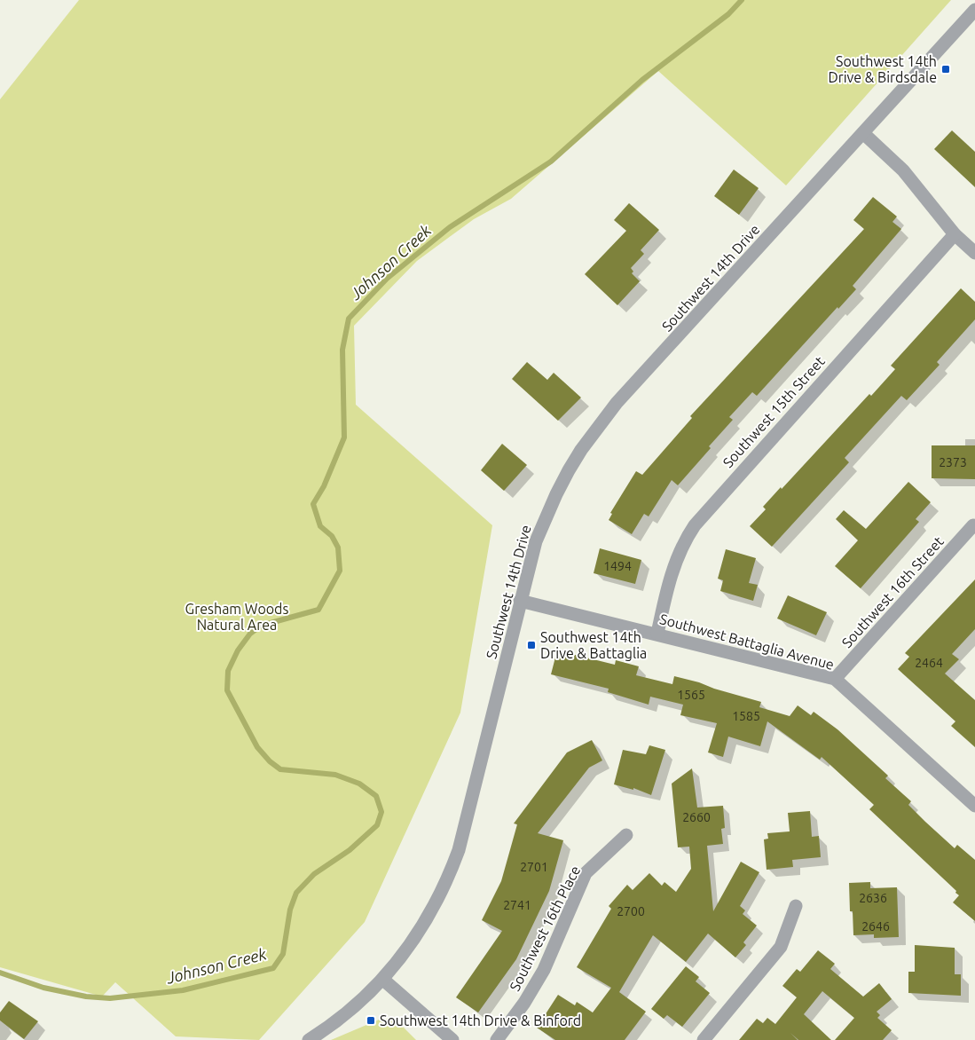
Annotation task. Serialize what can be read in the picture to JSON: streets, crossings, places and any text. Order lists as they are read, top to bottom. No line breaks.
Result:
{"streets":{"street":["Southwest 14th Drive","Southwest 15th Street","Southwest 16th Street","Southwest Battaglia Avenue","Southwest 16th Place"]},"crossings":[["Southwest 14th Drive","Southwest Battaglia Avenue"],["Southwest 15th Street","Southwest Battaglia Avenue"],["Southwest 16th Street","Southwest Battaglia Avenue"]],"water":["Johnson Creek"],"parks":["Gresham Woods Natural Area"],"places":{"transit":["Southwest 14th Drive & Birdsdale","Southwest 14th Drive & Battaglia","Southwest 14th Drive & Binford"]},"house_numbers":["2373","1494","2464","1565","1585","2660","2701","2636","2741","2700","2646"]}
